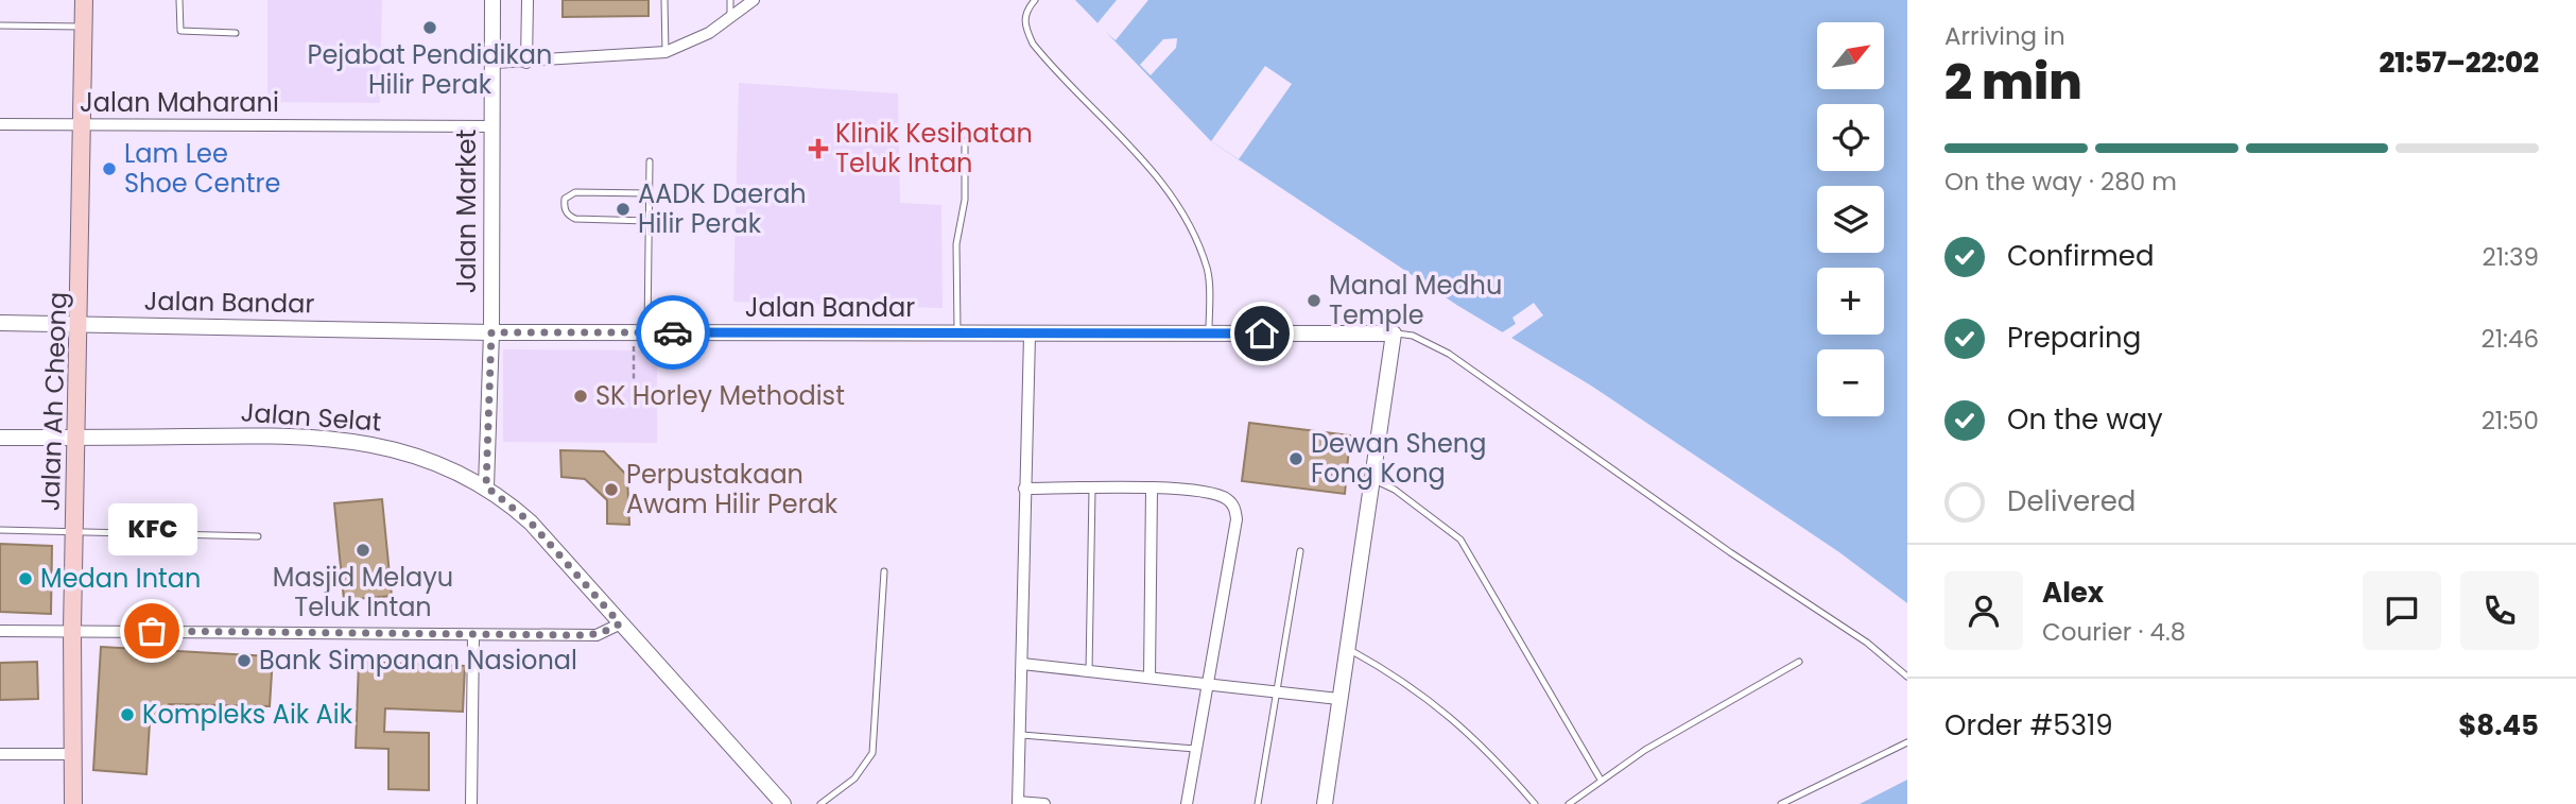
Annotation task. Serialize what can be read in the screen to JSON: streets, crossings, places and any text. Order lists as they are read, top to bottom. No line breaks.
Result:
{"streets":{"main road":["Jalan Ah Cheong"],"street":["Jalan Maharani","Jalan Market","Jalan Bandar","Jalan Selat"]},"crossings":[["Jalan Maharani","Jalan Market"],["Jalan Maharani","Jalan Ah Cheong"],["Jalan Market","Jalan Bandar"],["Jalan Market","Jalan Selat"],["Jalan Bandar","Jalan Ah Cheong"],["Jalan Ah Cheong","Jalan Selat"]],"places":{"other":["Pejabat Pendidikan Hilir Perak","Lam Lee Shoe Centre","AADK Daerah Hilir Perak","Manal Medhu Temple","SK Horley Methodist","Dewan Sheng Fong Kong","Perpustakaan Awam Hilir Perak","Masjid Melayu Teluk Intan","Medan Intan","KFC","Bank Simpanan Nasional","Kompleks Aik Aik"],"health":["Klinik Kesihatan Teluk Intan"]},"north":"top right","page":{"heading":["2 min","Arriving in","21:57–22:02"],"panel":["Alex","Courier · 4.8","Order #5319","$8.45"],"map_buttons":["+","−"],"bar":"On the way · 280 m","list":[["Confirmed","21:39"],["Preparing","21:46"],["On the way","21:50"],"Delivered"],"bubble":"KFC"}}
